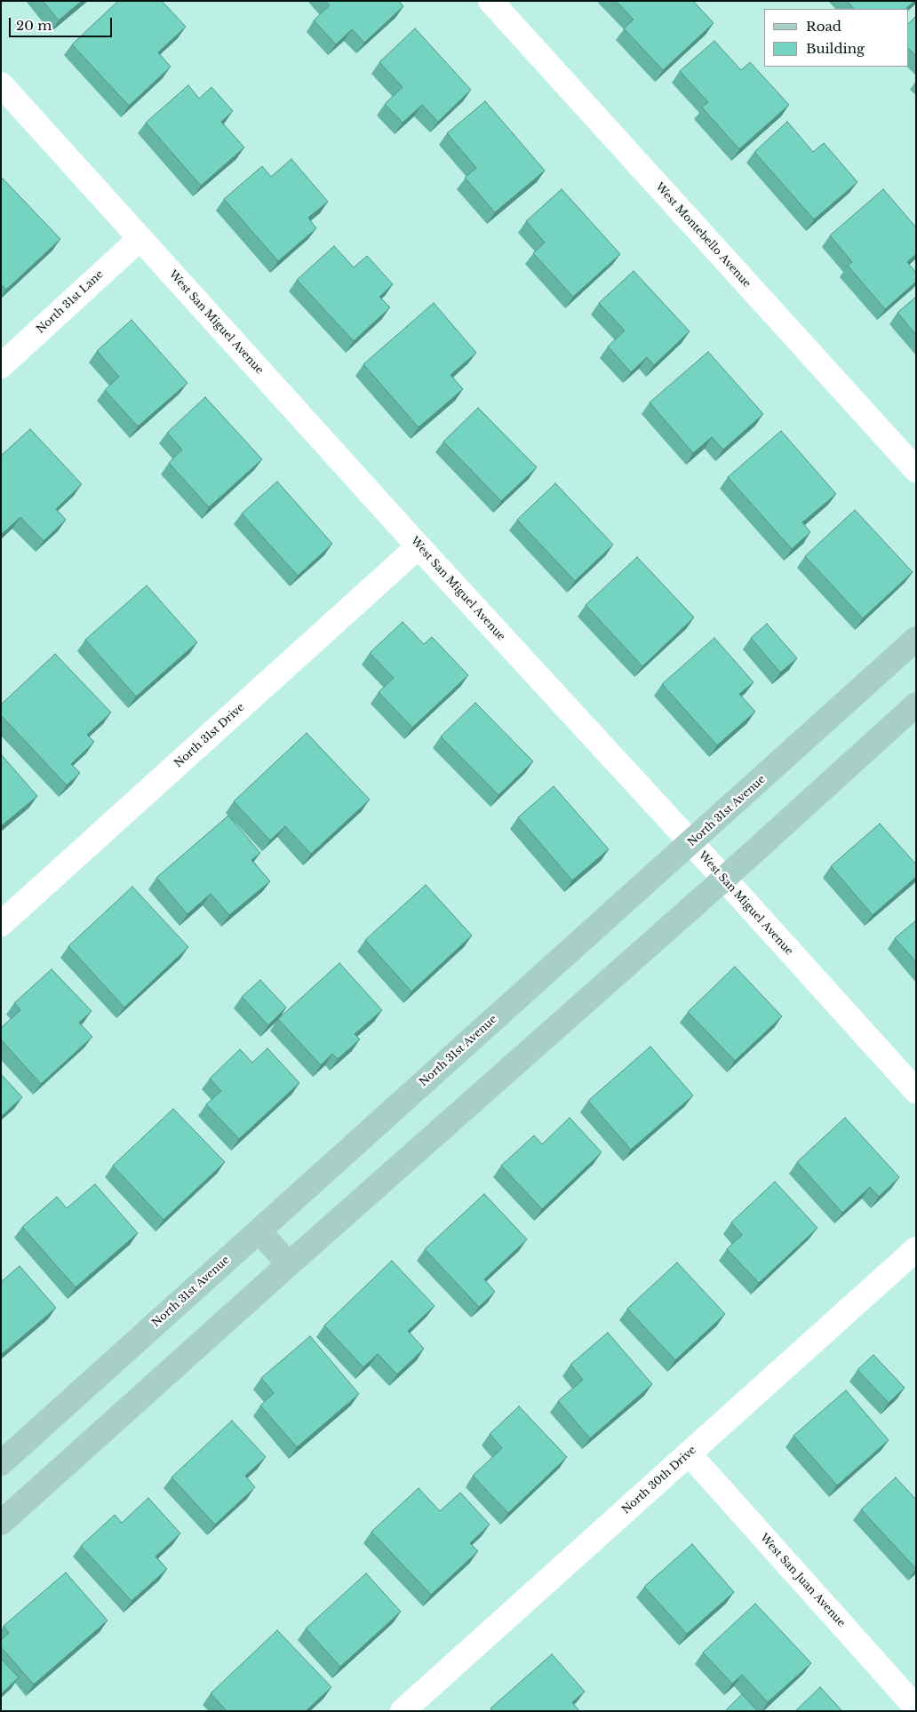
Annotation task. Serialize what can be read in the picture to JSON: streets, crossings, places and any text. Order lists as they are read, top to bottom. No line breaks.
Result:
{"streets":{"street":["West Montebello Avenue","North 31st Lane","West San Miguel Avenue","North 31st Drive","North 31st Avenue","North 30th Drive","West San Juan Avenue"]},"crossings":[["North 31st Lane","West San Miguel Avenue"],["West San Miguel Avenue","North 31st Drive"],["West San Miguel Avenue","North 31st Avenue"],["North 30th Drive","West San Juan Avenue"]],"legend":["Road","Building"],"scale_bar":"20 m"}
